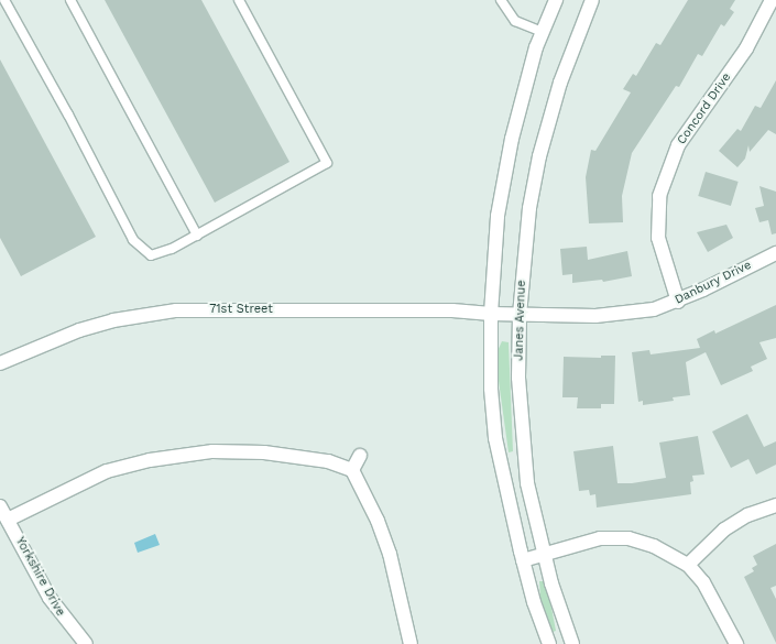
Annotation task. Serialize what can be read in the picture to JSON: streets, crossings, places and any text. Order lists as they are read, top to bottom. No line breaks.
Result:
{"streets":{"street":["Concord Drive","Danbury Drive","71st Street","Janes Avenue","Yorkshire Drive"]},"crossings":[["Concord Drive","Danbury Drive"],["Danbury Drive","71st Street"],["Danbury Drive","Janes Avenue"]]}
